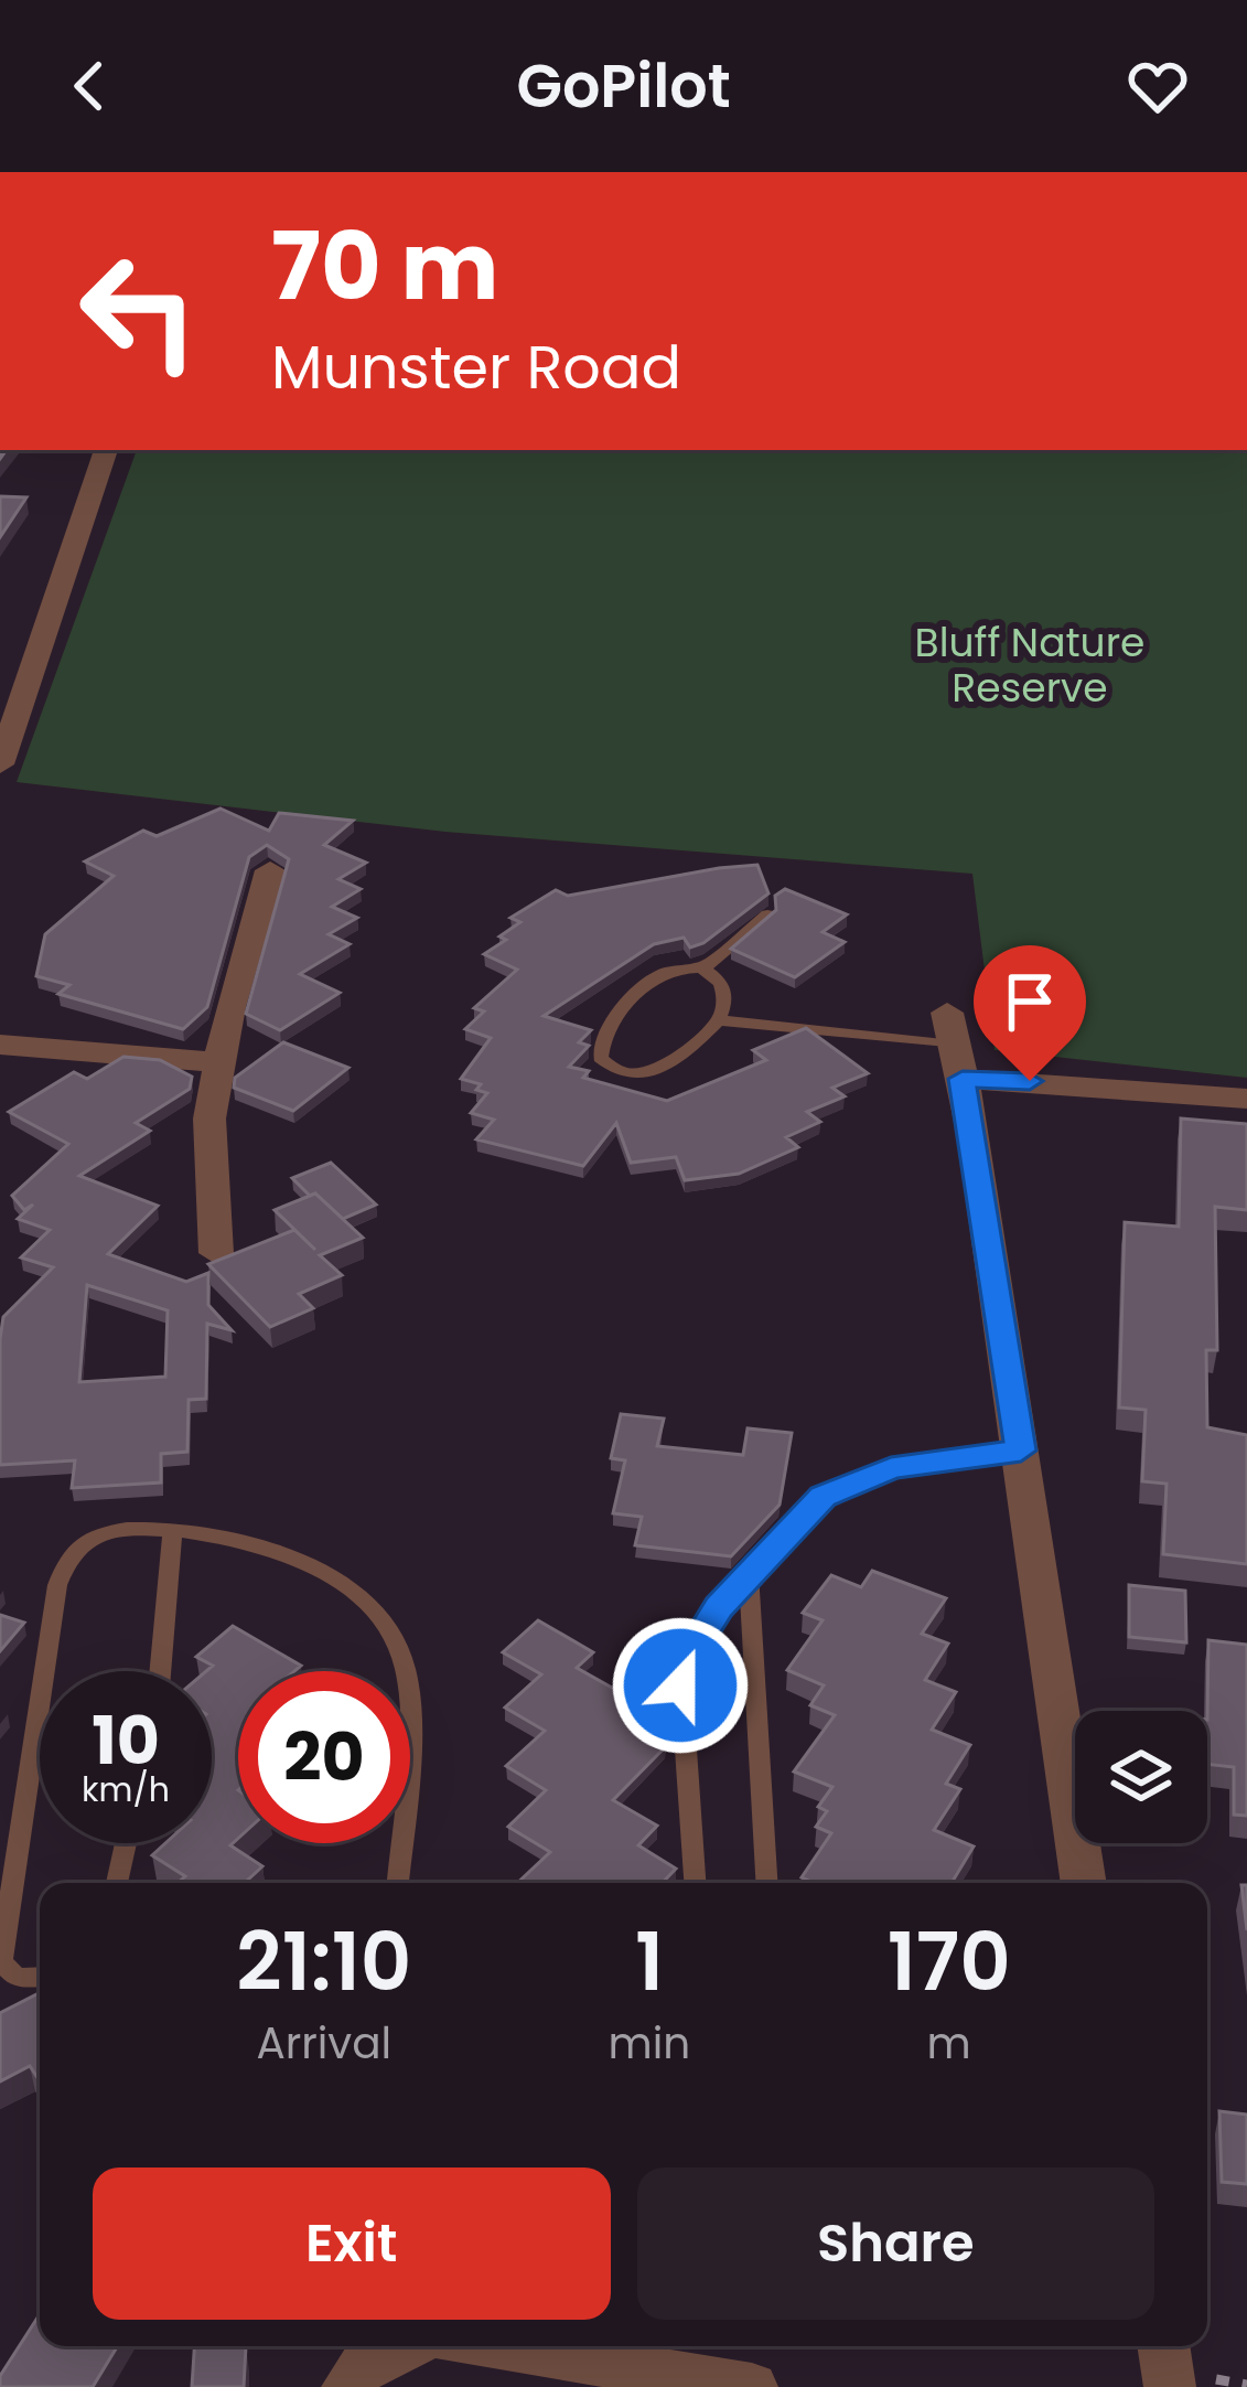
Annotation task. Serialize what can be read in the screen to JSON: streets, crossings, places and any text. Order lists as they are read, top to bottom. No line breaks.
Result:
{"parks":["Bluff Nature Reserve"],"page":{"header":"GoPilot","turn":["70 m","Munster Road"],"speed":"10 km/h","limit":"20","eta":["21:10","Arrival","1","min","170","m"],"buttons":["Exit","Share"]}}
